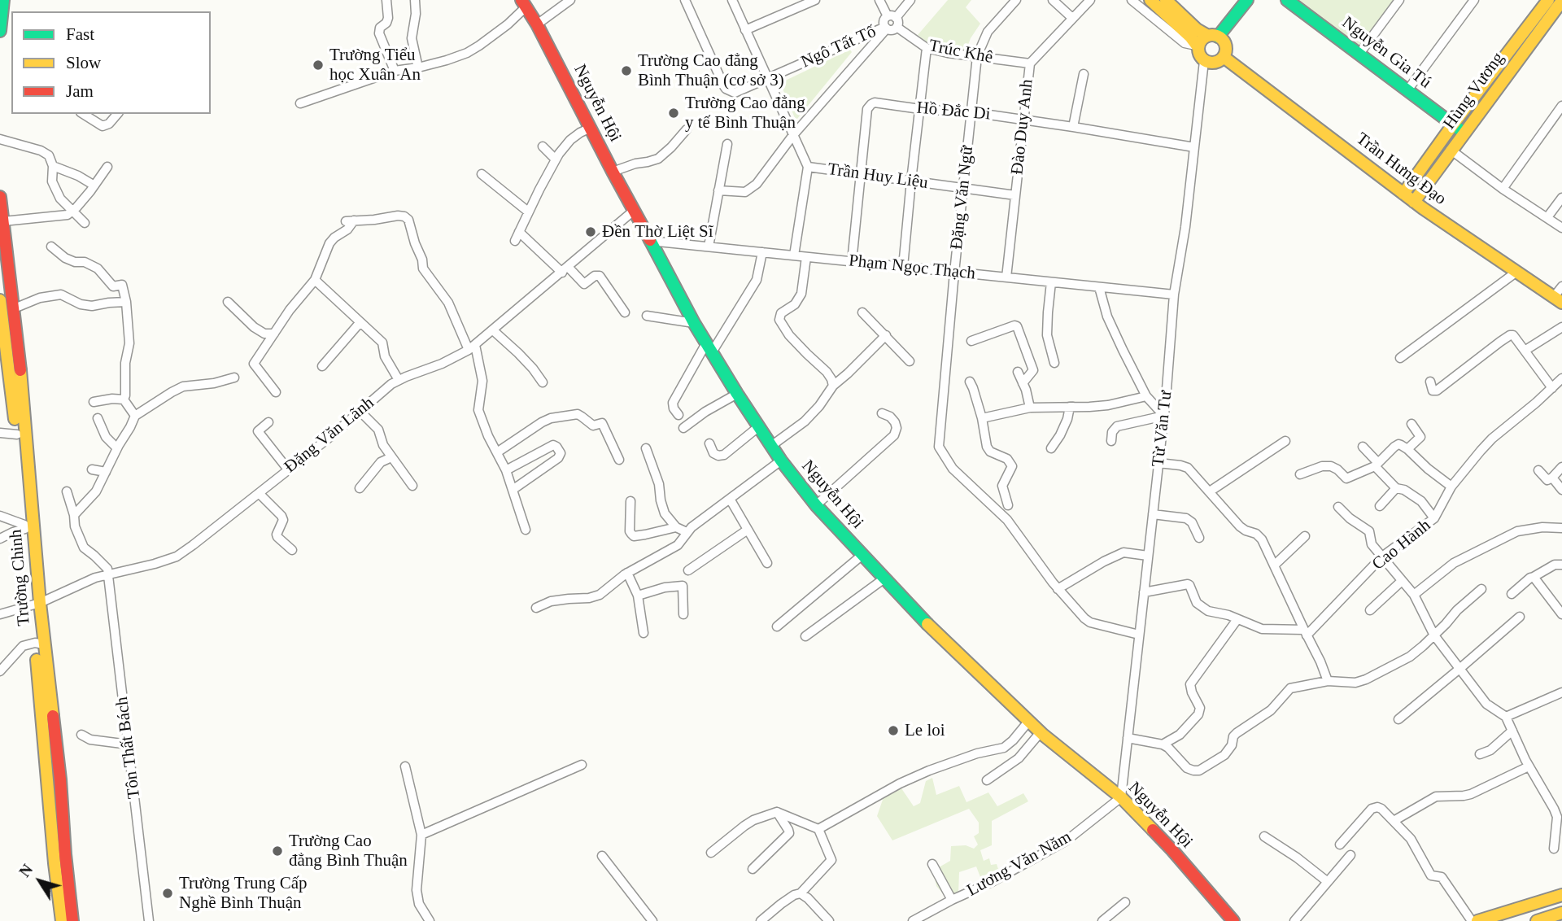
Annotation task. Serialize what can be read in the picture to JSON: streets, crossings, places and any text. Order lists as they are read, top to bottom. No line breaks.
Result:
{"streets":{"main road":["Nguyễn Gia Tú","Hùng Vương","Nguyễn Hội","Trần Hưng Đạo","Trường Chinh"],"street":["Ngô Tất Tố","Trúc Khê","Hồ Đắc Di","Đào Duy Anh","Trần Huy Liệu","Đặng Văn Ngữ","Phạm Ngọc Thạch","Từ Văn Tư","Đặng Văn Lãnh","Cao Hành","Tôn Thất Bách","Lương Văn Năm"]},"crossings":[["Ngô Tất Tố","Trúc Khê"],["Trúc Khê","Đào Duy Anh"],["Trúc Khê","Đặng Văn Ngữ"],["Nguyễn Gia Tú","Hùng Vương"],["Hùng Vương","Trần Hưng Đạo"],["Nguyễn Hội","Phạm Ngọc Thạch"],["Nguyễn Hội","Từ Văn Tư"],["Nguyễn Hội","Đặng Văn Lãnh"],["Nguyễn Hội","Lương Văn Năm"],["Hồ Đắc Di","Đào Duy Anh"],["Hồ Đắc Di","Trần Huy Liệu"],["Hồ Đắc Di","Đặng Văn Ngữ"],["Hồ Đắc Di","Phạm Ngọc Thạch"],["Hồ Đắc Di","Từ Văn Tư"],["Đào Duy Anh","Trần Huy Liệu"],["Đào Duy Anh","Phạm Ngọc Thạch"],["Trần Hưng Đạo","Từ Văn Tư"],["Trần Huy Liệu","Đặng Văn Ngữ"],["Đặng Văn Ngữ","Phạm Ngọc Thạch"],["Đặng Văn Ngữ","Từ Văn Tư"],["Phạm Ngọc Thạch","Từ Văn Tư"],["Từ Văn Tư","Lương Văn Năm"],["Đặng Văn Lãnh","Trường Chinh"],["Đặng Văn Lãnh","Tôn Thất Bách"]],"places":["Trường Tiểu học Xuân An","Trường Cao đẳng Bình Thuận (cơ sở 3)","Trường Cao đẳng y tế Bình Thuận","Đền Thờ Liệt Sĩ","Le loi","Trường Cao đẳng Bình Thuận","Trường Trung Cấp Nghề Bình Thuận"],"legend":["Fast","Slow","Jam"],"north":"top left"}
